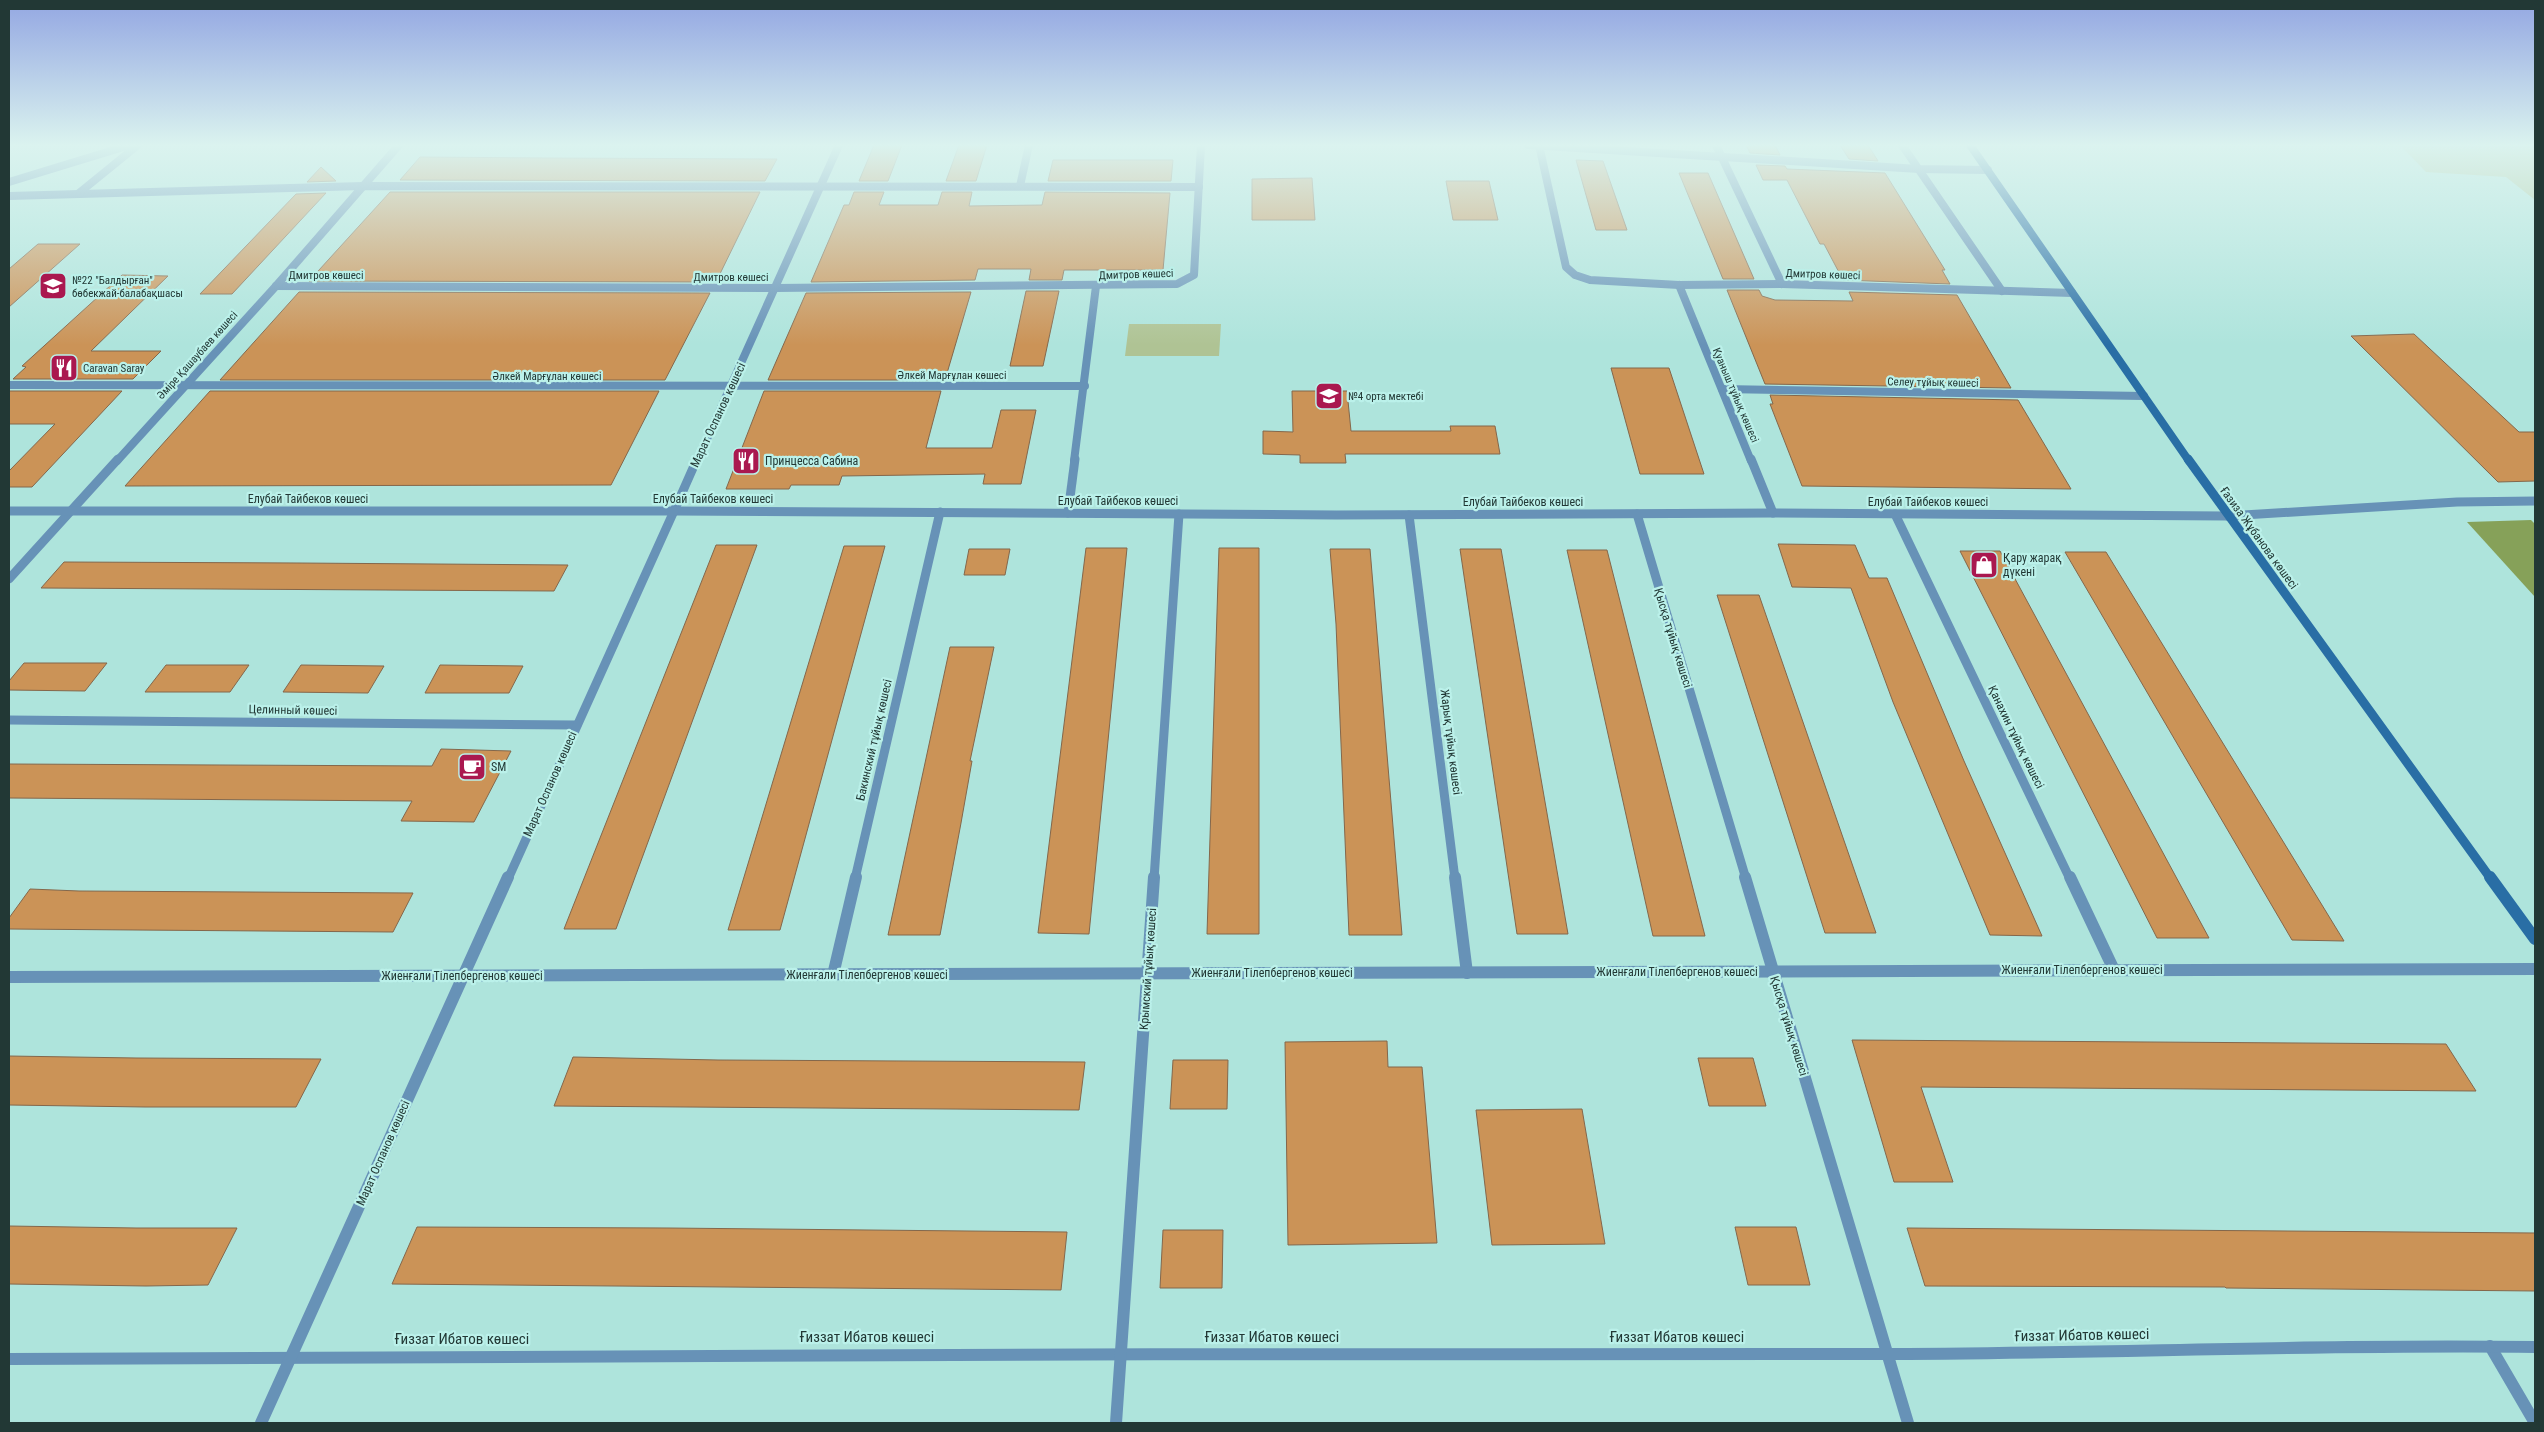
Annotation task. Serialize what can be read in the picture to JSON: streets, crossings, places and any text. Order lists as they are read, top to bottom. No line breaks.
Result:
{"streets":{"main road":["Ғазиза Жұбанова көшесі"],"street":["Дмитров көшесі","Әміре Қашаубаев көшесі","Әлкей Марғұлан көшесі","Селеу тұйық көшесі","Қуаныш тұйық көшесі","Марат Оспанов көшесі","Елубай Тайбеков көшесі","Қысқа тұйық көшесі","Целинный көшесі","Қанахин тұйық көшесі","Бакинский тұйық көшесі","Жарық тұйық көшесі","Крымский тұйық көшесі","Жиенғали Тілепбергенов көшесі","Ғиззат Ибатов көшесі"]},"crossings":[["Дмитров көшесі","Әміре Қашаубаев көшесі"],["Дмитров көшесі","Қуаныш тұйық көшесі"],["Дмитров көшесі","Марат Оспанов көшесі"],["Дмитров көшесі","Ғазиза Жұбанова көшесі"],["Әміре Қашаубаев көшесі","Әлкей Марғұлан көшесі"],["Әміре Қашаубаев көшесі","Елубай Тайбеков көшесі"],["Әлкей Марғұлан көшесі","Марат Оспанов көшесі"],["Селеу тұйық көшесі","Қуаныш тұйық көшесі"],["Селеу тұйық көшесі","Ғазиза Жұбанова көшесі"],["Қуаныш тұйық көшесі","Елубай Тайбеков көшесі"],["Марат Оспанов көшесі","Елубай Тайбеков көшесі"],["Марат Оспанов көшесі","Целинный көшесі"],["Марат Оспанов көшесі","Жиенғали Тілепбергенов көшесі"],["Марат Оспанов көшесі","Ғиззат Ибатов көшесі"],["Елубай Тайбеков көшесі","Ғазиза Жұбанова көшесі"],["Елубай Тайбеков көшесі","Қысқа тұйық көшесі"],["Елубай Тайбеков көшесі","Қанахин тұйық көшесі"],["Елубай Тайбеков көшесі","Бакинский тұйық көшесі"],["Елубай Тайбеков көшесі","Жарық тұйық көшесі"],["Елубай Тайбеков көшесі","Крымский тұйық көшесі"],["Қысқа тұйық көшесі","Жиенғали Тілепбергенов көшесі"],["Қысқа тұйық көшесі","Ғиззат Ибатов көшесі"],["Қанахин тұйық көшесі","Жиенғали Тілепбергенов көшесі"],["Бакинский тұйық көшесі","Жиенғали Тілепбергенов көшесі"],["Жарық тұйық көшесі","Жиенғали Тілепбергенов көшесі"],["Крымский тұйық көшесі","Жиенғали Тілепбергенов көшесі"],["Крымский тұйық көшесі","Ғиззат Ибатов көшесі"]],"places":{"school or university":["№22 \"Балдырған\" бөбекжай-балабақшасы","№4 орта мектебі"],"restaurant":["Caravan Saray","Принцесса Сабина"],"shop":["Қару жарақ дүкені"],"cafe":["SM"]}}
